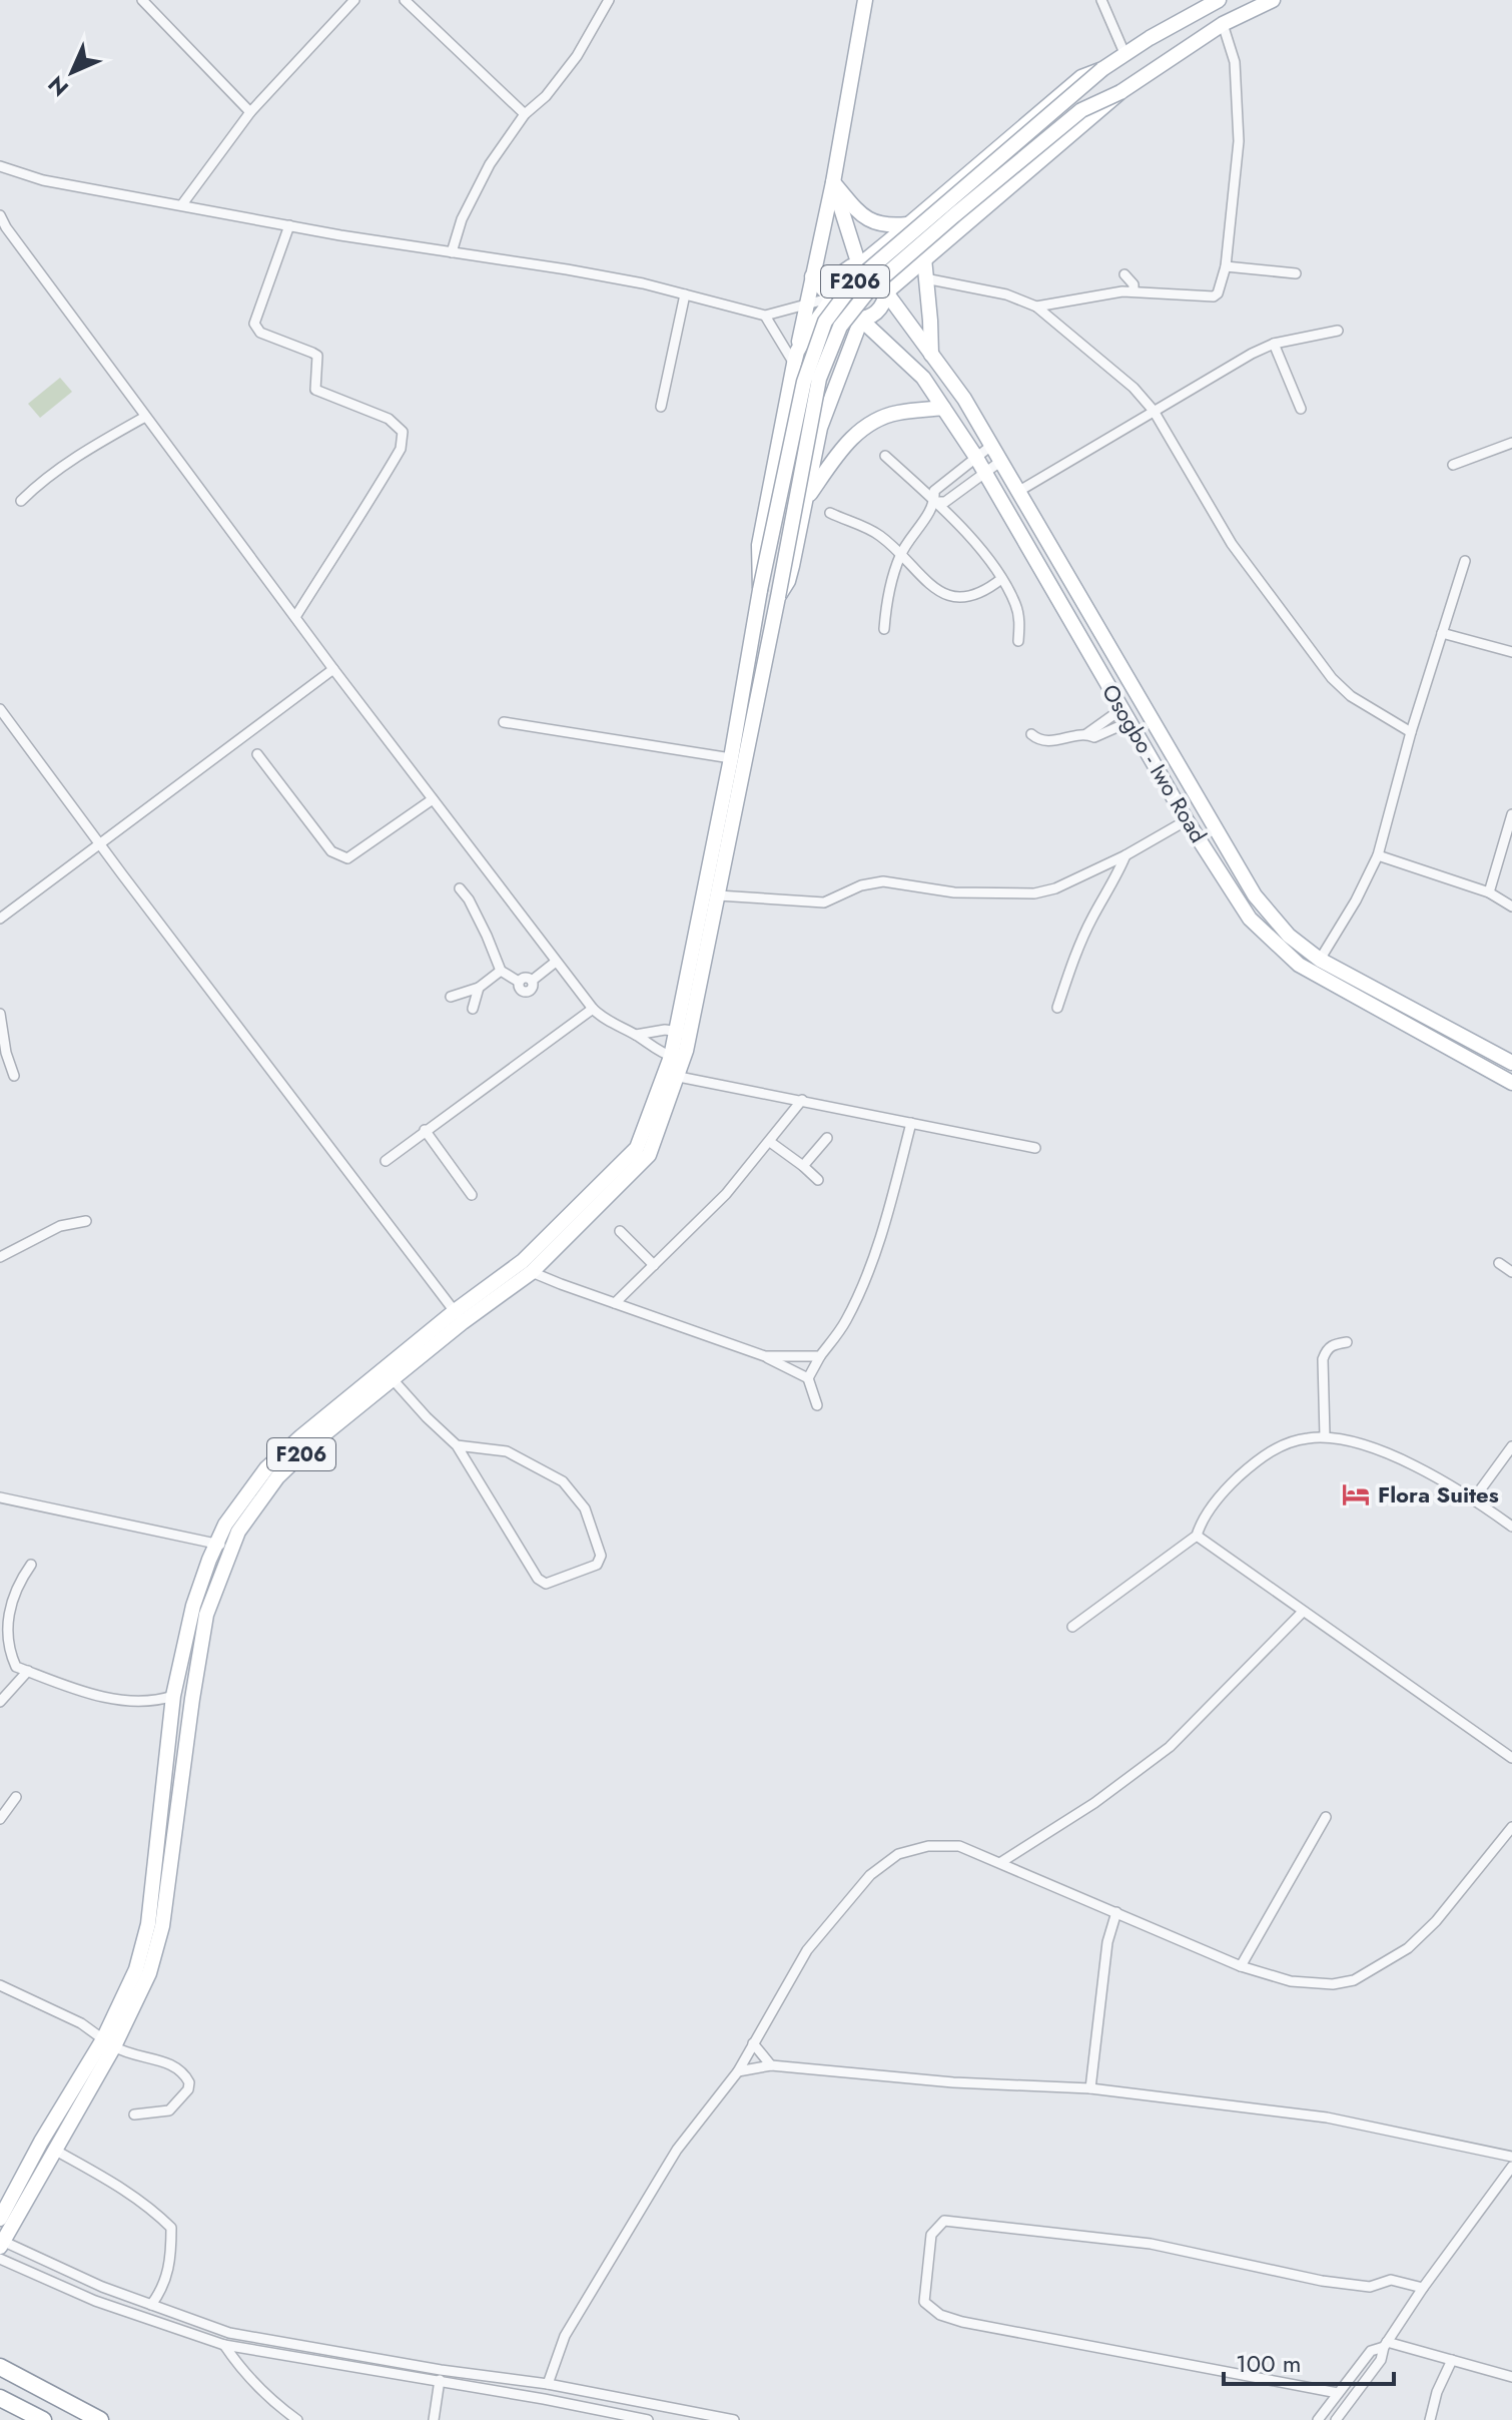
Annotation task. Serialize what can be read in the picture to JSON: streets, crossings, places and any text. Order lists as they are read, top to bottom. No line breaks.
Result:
{"streets":{"main road":["F206","Osogbo - Iwo Road"]},"places":{"hotel":["Flora Suites"]},"scale_bar":"100 m","north":"bottom left"}
